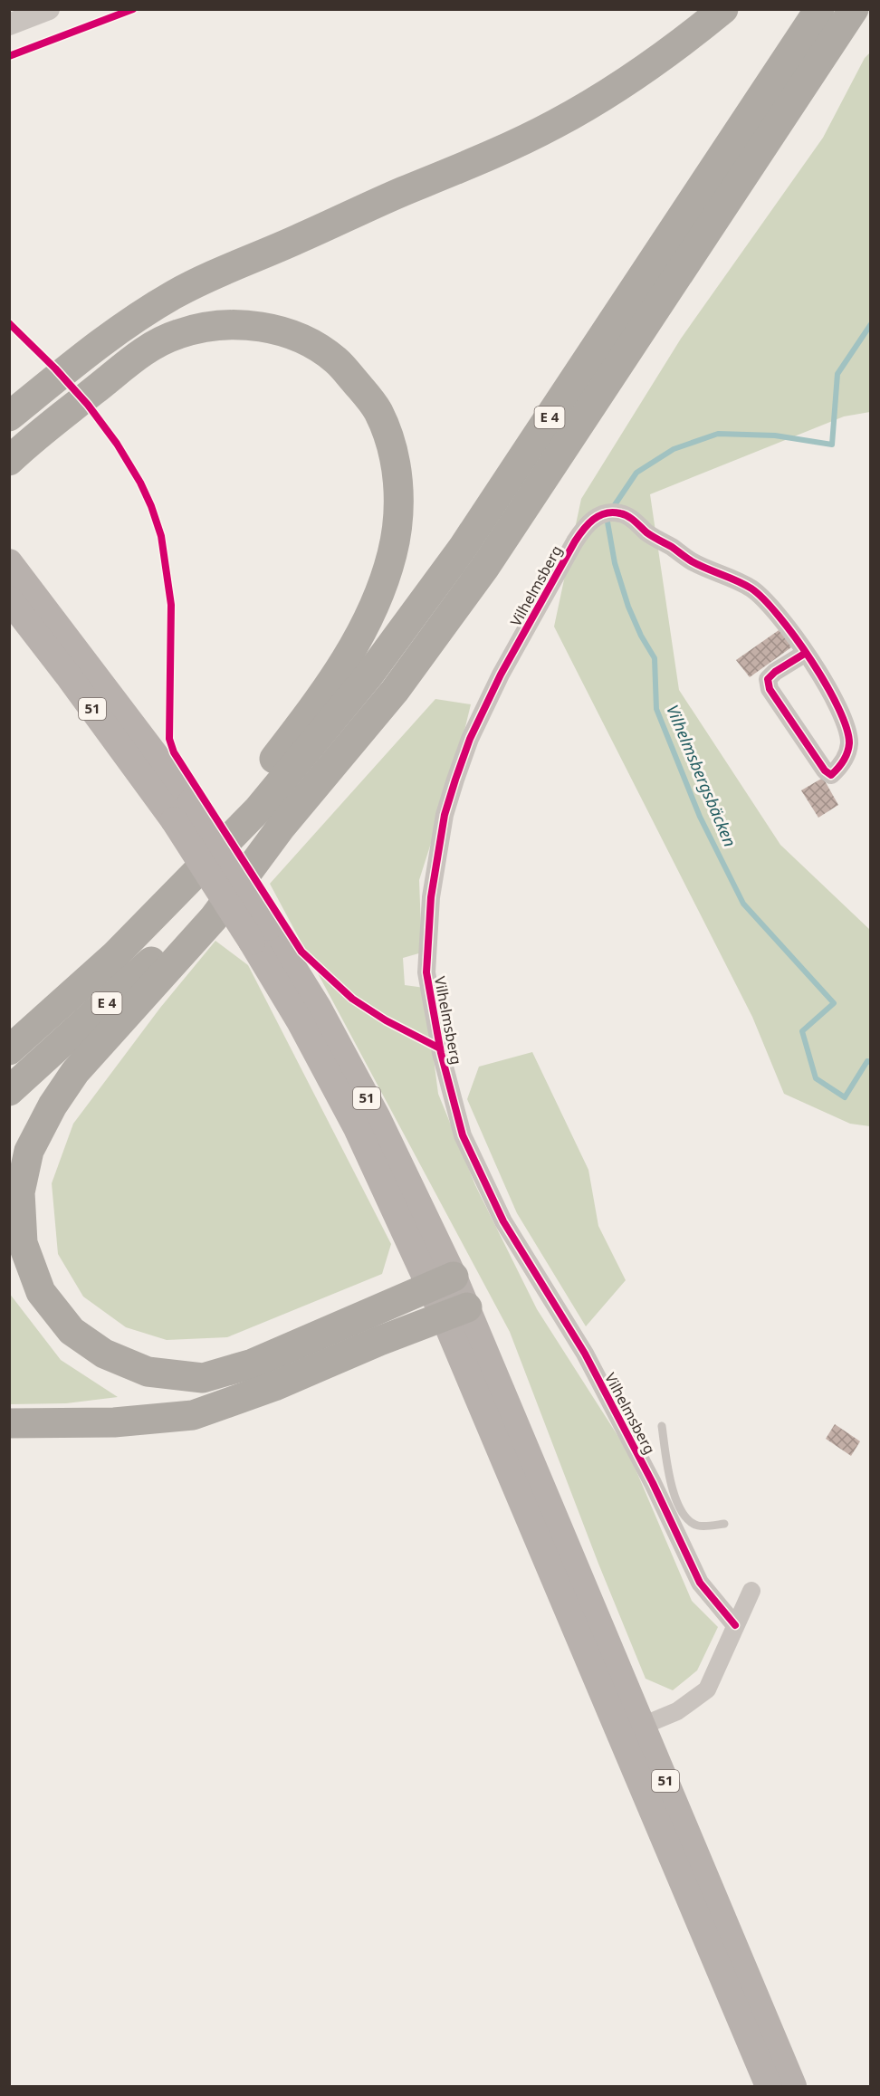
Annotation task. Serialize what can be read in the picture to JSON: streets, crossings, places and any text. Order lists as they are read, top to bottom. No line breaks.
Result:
{"streets":{"highway":["E 4"],"main road":["51"],"street":["Vilhelmsberg"]},"water":["Vilhelmsbergsbäcken"]}
